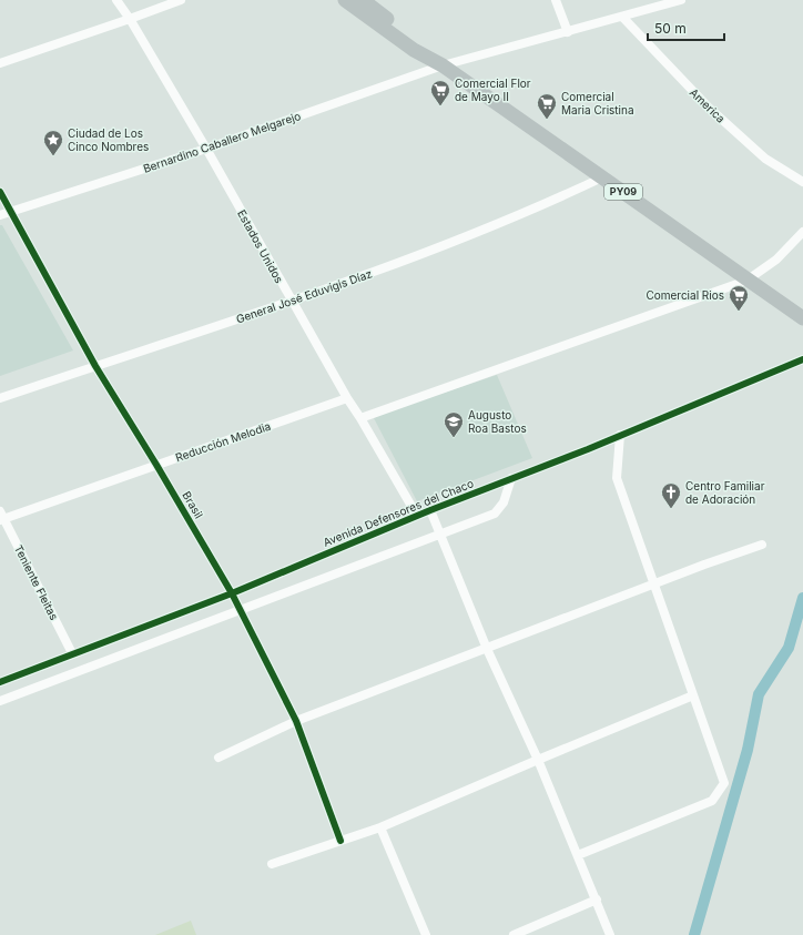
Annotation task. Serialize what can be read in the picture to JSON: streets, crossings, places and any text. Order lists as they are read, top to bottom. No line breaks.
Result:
{"streets":{"highway":["PY09"],"street":["America","Bernardino Caballero Melgarejo","Estados Unidos","General José Eduvigis Díaz","Reducción Melodia","Brasil","Avenida Defensores del Chaco","Teniente Fleitas"]},"crossings":[["America","Bernardino Caballero Melgarejo"],["Bernardino Caballero Melgarejo","PY09"],["Bernardino Caballero Melgarejo","Estados Unidos"],["Bernardino Caballero Melgarejo","Brasil"],["PY09","General José Eduvigis Díaz"],["Estados Unidos","General José Eduvigis Díaz"],["Estados Unidos","Reducción Melodia"],["Estados Unidos","Avenida Defensores del Chaco"],["General José Eduvigis Díaz","Brasil"],["Reducción Melodia","Brasil"],["Reducción Melodia","Teniente Fleitas"],["Brasil","Avenida Defensores del Chaco"],["Avenida Defensores del Chaco","Teniente Fleitas"]],"places":{"supermarket":["Comercial Flor de Mayo II","Comercial Maria Cristina","Comercial Rios"],"place":["Ciudad de Los Cinco Nombres"],"school or university":["Augusto Roa Bastos"],"church":["Centro Familiar de Adoración"]},"scale_bar":"50 m"}
